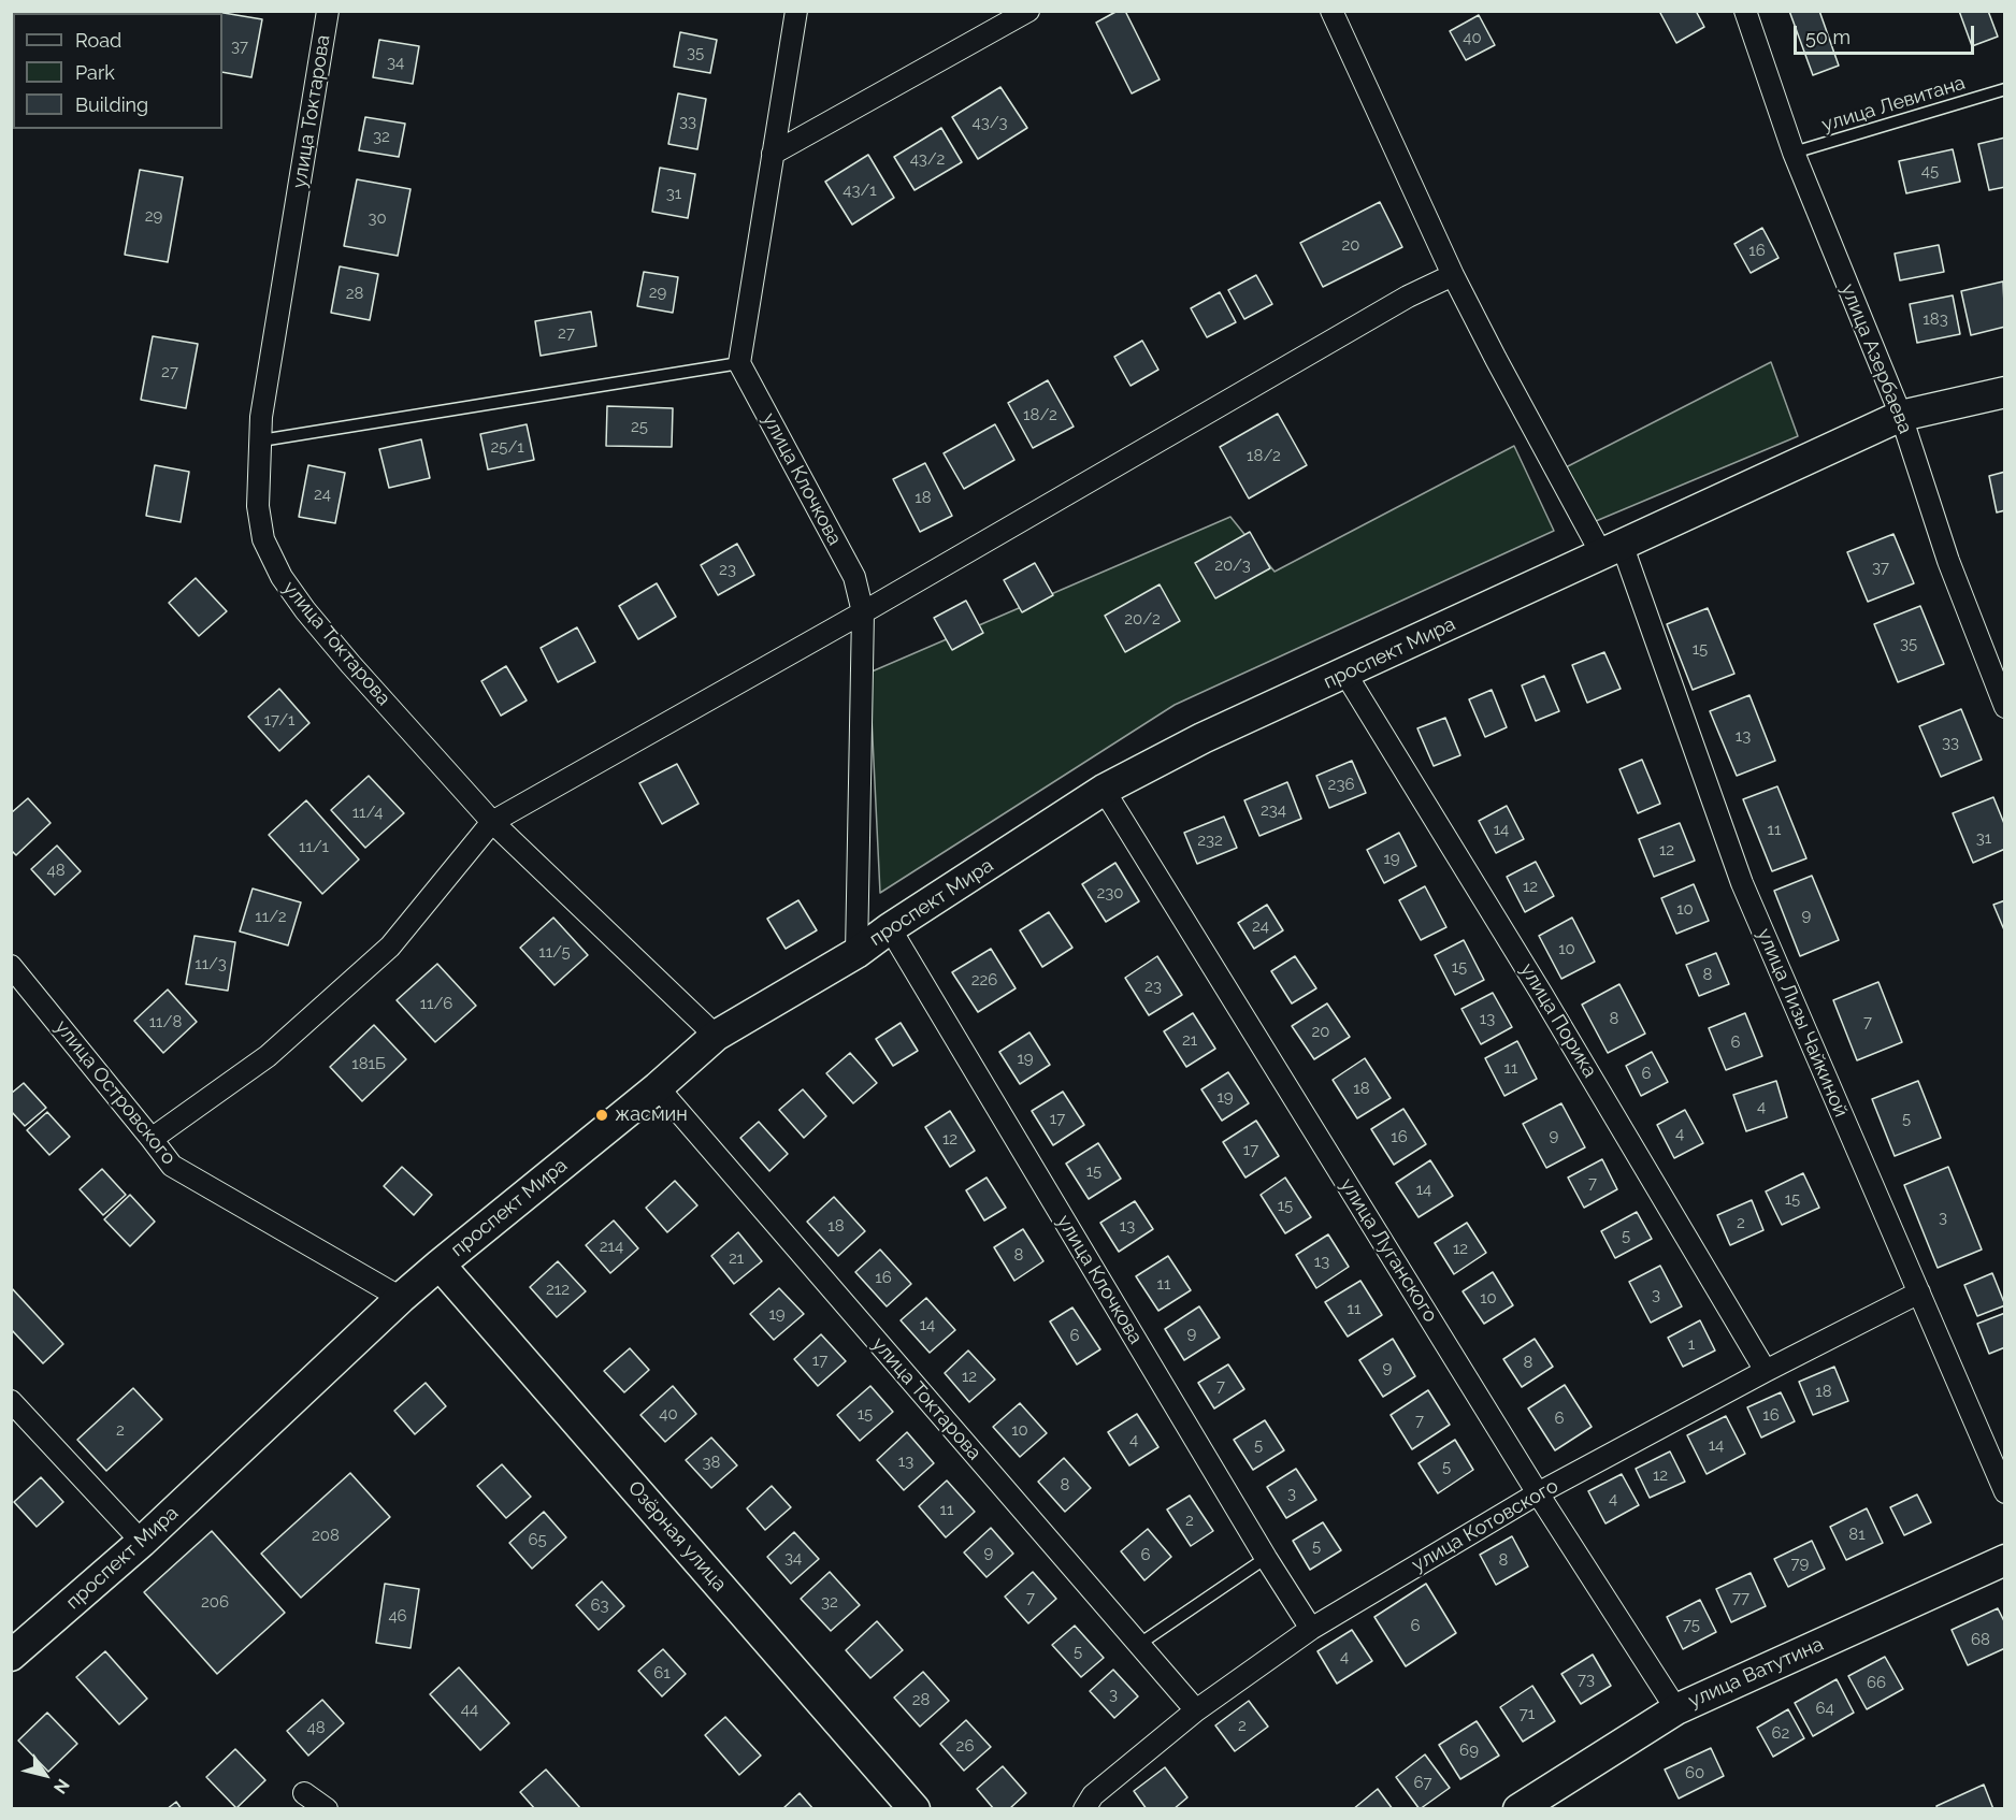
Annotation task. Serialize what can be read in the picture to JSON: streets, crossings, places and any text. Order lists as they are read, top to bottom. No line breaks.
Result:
{"streets":{"main road":["проспект Мира","Озёрная улица","улица Ватутина"],"street":["улица Токтарова","улица Азербаева","улица Клочкова","улица Порика","улица Лизы Чайкиной","улица Островского","улица Луганского","улица Котовского"],"lane":["улица Левитана"]},"crossings":[["улица Левитана","улица Азербаева"],["улица Токтарова","проспект Мира"],["улица Токтарова","улица Котовского"],["улица Азербаева","проспект Мира"],["улица Клочкова","проспект Мира"],["улица Клочкова","улица Котовского"],["проспект Мира","улица Порика"],["проспект Мира","улица Лизы Чайкиной"],["проспект Мира","улица Островского"],["проспект Мира","улица Луганского"],["проспект Мира","Озёрная улица"],["улица Порика","улица Котовского"],["улица Лизы Чайкиной","улица Котовского"],["улица Луганского","улица Котовского"],["улица Луганского","улица Ватутина"]],"places":["жасмин"],"house_numbers":["40","37","35","34","33","43/3","32","43/2","45","43/1","31","29","30","20","16","29","28","183","27","27","18/2","25","25/1","18/2","24","18","20/3","37","23","20/2","35","15","17/1","13","33","236","234","11/4","14","11","31","232","11/1","12","19","48","12","230","10","9","11/2","24","10","11/5","11/3","15","8","226","23","11/6","13","8","11/8","7","20","21","6","19","181Б","11","6","18","19","4","17","5","4","9","16","12","17","15","7","14","15","15","3","2","18","13","5","214","12","8","21","13","16","11","212","3","10","11","19","14","9","6","1","17","8","9","12","7","18","40","15","16","6","7","2","10","4","5","14","13","38","5","12","8","3","4","11","2","81","208","65","5","9","6","34","8","79","7","77","206","32","63","46","75","6","68","5","4","61","73","66","3","28","64","44","71","2","48","62","26","69","60","67"],"legend":["Road","Park","Building"],"scale_bar":"50 m","north":"bottom right"}
